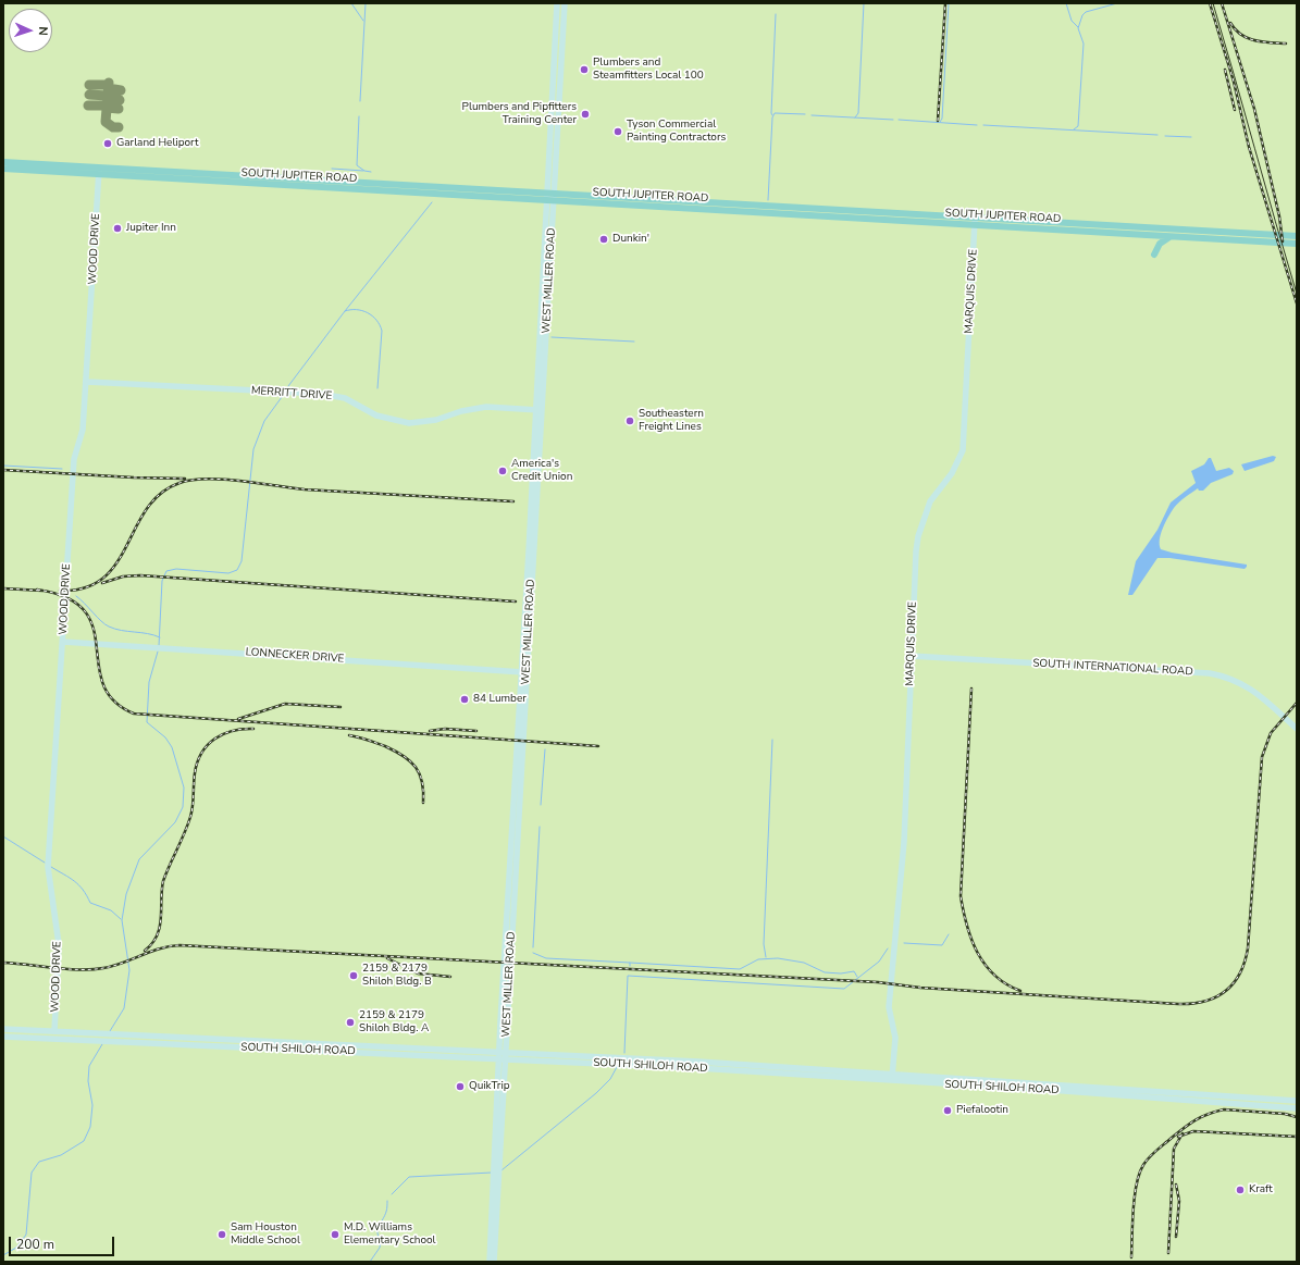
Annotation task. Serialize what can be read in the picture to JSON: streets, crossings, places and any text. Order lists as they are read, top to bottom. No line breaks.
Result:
{"streets":{"main road":["SOUTH JUPITER ROAD","WOOD DRIVE","WEST MILLER ROAD","MARQUIS DRIVE","MERRITT DRIVE","LONNECKER DRIVE","SOUTH INTERNATIONAL ROAD","SOUTH SHILOH ROAD"]},"crossings":[["SOUTH JUPITER ROAD","WOOD DRIVE"],["SOUTH JUPITER ROAD","WEST MILLER ROAD"],["SOUTH JUPITER ROAD","MARQUIS DRIVE"],["WOOD DRIVE","MERRITT DRIVE"],["WOOD DRIVE","LONNECKER DRIVE"],["WOOD DRIVE","SOUTH SHILOH ROAD"],["WEST MILLER ROAD","MERRITT DRIVE"],["WEST MILLER ROAD","LONNECKER DRIVE"],["WEST MILLER ROAD","SOUTH SHILOH ROAD"],["MARQUIS DRIVE","SOUTH INTERNATIONAL ROAD"],["MARQUIS DRIVE","SOUTH SHILOH ROAD"]],"places":["Plumbers and Steamfitters Local 100","Plumbers and Pipfitters Training Center","Tyson Commercial Painting Contractors","Garland Heliport","Jupiter Inn","Dunkin'","Southeastern Freight Lines","America's Credit Union","84 Lumber","2159 & 2179 Shiloh Bldg. B","2159 & 2179 Shiloh Bldg. A","QuikTrip","Piefalootin","Kraft","Sam Houston Middle School","M.D. Williams Elementary School"],"scale_bar":"200 m","north":"right"}
